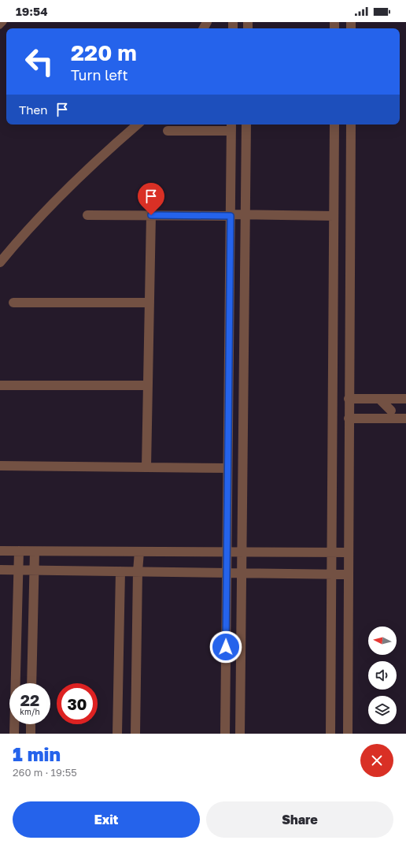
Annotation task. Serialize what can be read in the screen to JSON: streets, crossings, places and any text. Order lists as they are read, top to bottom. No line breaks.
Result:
{"north":"left","page":{"status":"19:54","turn":["220 m","Turn left"],"then":"Then","speed":"22 km/h","limit":"30","heading":["1 min","260 m · 19:55"],"buttons":["Exit","Share"]}}
